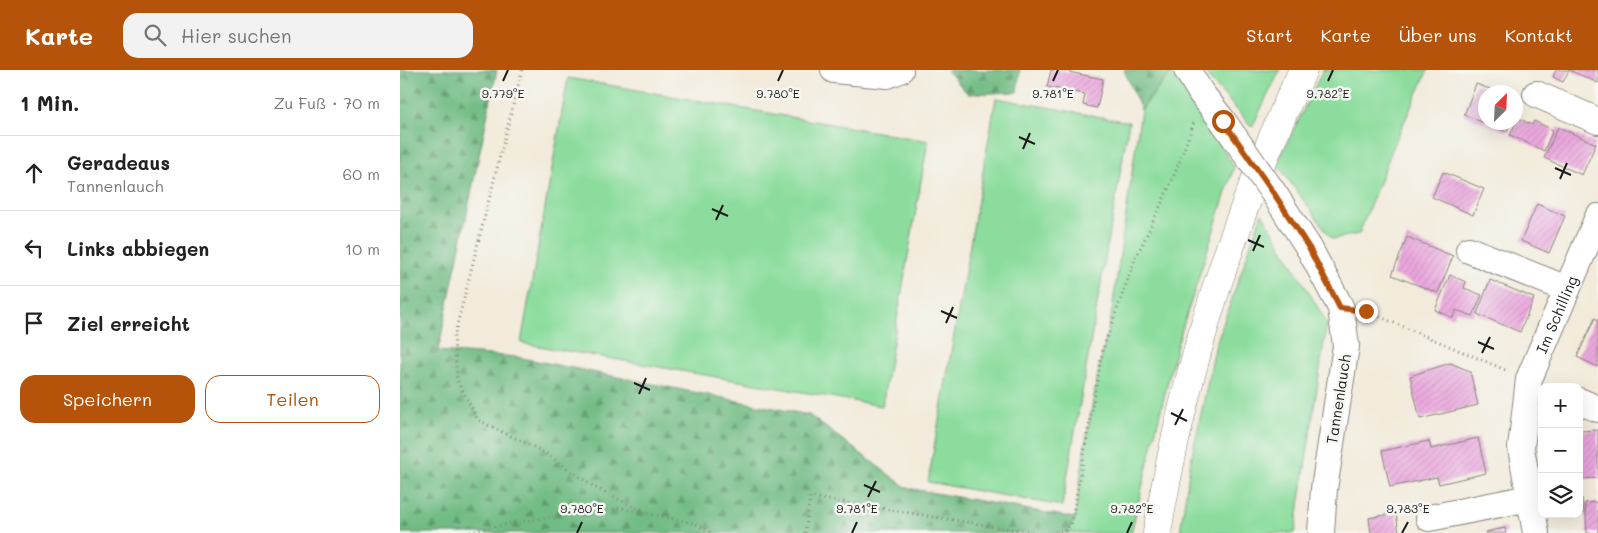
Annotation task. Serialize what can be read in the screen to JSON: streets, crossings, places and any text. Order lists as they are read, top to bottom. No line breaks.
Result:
{"streets":{"street":["Im Schilling","Tannenlauch"]},"north":"top right","page":{"header":"Karte","search":"Hier suchen","nav":["Start","Karte","Über uns","Kontakt"],"heading":["1 Min.","Zu Fuß · 70 m"],"list":[["Geradeaus","Tannenlauch","60 m"],["Links abbiegen","10 m"],"Ziel erreicht"],"buttons":["Speichern","Teilen"],"map_buttons":["+","−"]},"coordinates":["9.779°E","9.780°E","9.781°E","9.782°E","9.783°E"]}
